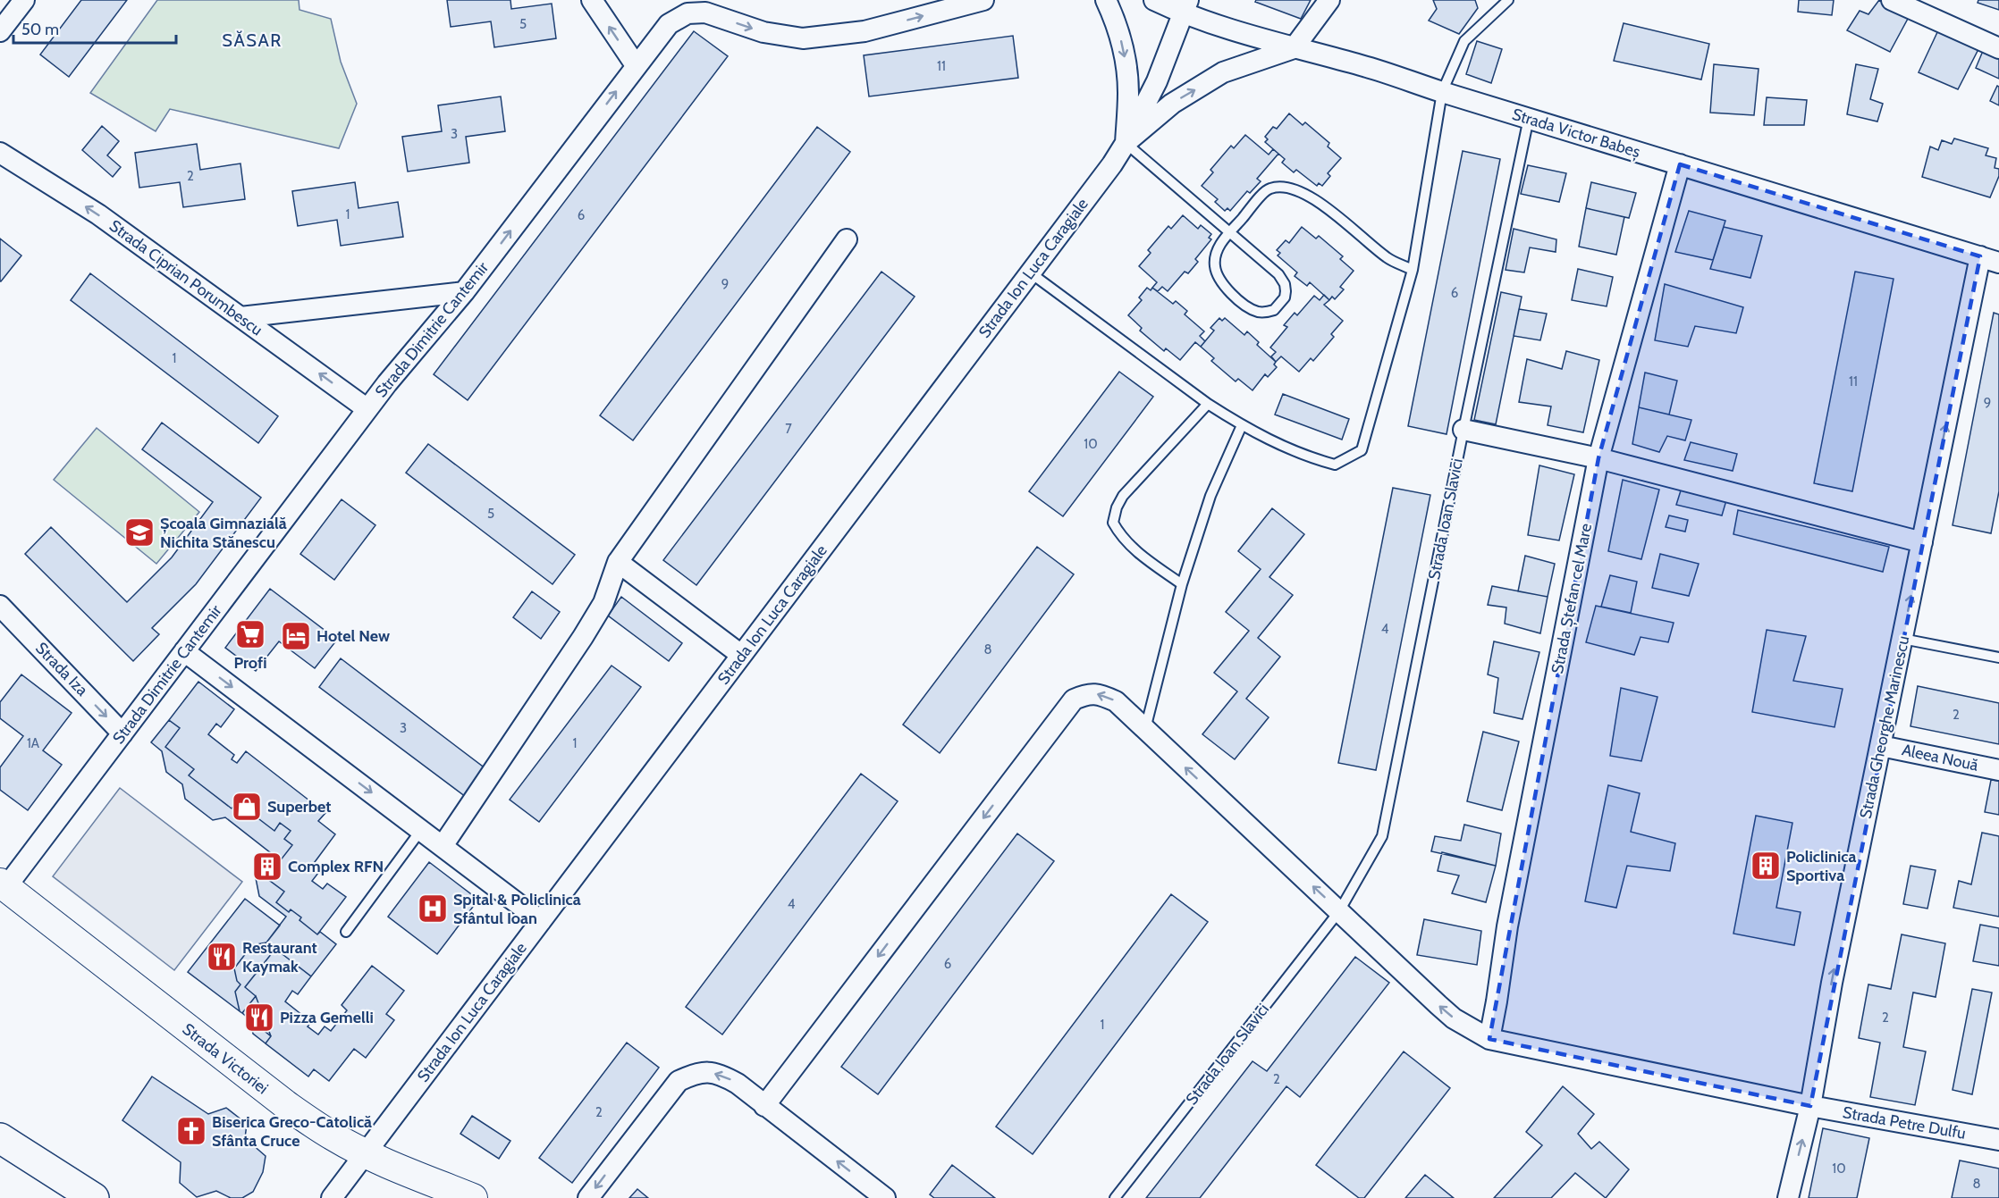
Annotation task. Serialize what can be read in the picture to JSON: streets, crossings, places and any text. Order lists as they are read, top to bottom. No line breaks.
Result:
{"streets":{"street":["Strada Victor Babeș","Strada Ion Luca Caragiale","Strada Ciprian Porumbescu","Strada Dimitrie Cantemir","Strada Ștefan cel Mare","Strada Iza","Strada Gheorghe Marinescu","Aleea Nouă","Strada Victoriei","Strada Petre Dulfu"],"lane":["Strada Ioan Slavici"]},"crossings":[["Strada Victor Babeș","Strada Ion Luca Caragiale"],["Strada Victor Babeș","Strada Ioan Slavici"],["Strada Victor Babeș","Strada Ștefan cel Mare"],["Strada Victor Babeș","Strada Gheorghe Marinescu"],["Strada Ion Luca Caragiale","Strada Victoriei"],["Strada Ciprian Porumbescu","Strada Dimitrie Cantemir"],["Strada Dimitrie Cantemir","Strada Iza"],["Strada Dimitrie Cantemir","Strada Victoriei"],["Strada Ștefan cel Mare","Strada Petre Dulfu"],["Strada Gheorghe Marinescu","Aleea Nouă"],["Strada Gheorghe Marinescu","Strada Petre Dulfu"]],"one_way":["Strada Ciprian Porumbescu","Strada Dimitrie Cantemir","Strada Iza","Strada Gheorghe Marinescu"],"districts":["SĂSAR"],"places":{"school or university":["Școala Gimnazială Nichita Stănescu"],"supermarket":["Profi"],"hotel":["Hotel New"],"shop":["Superbet"],"building":["Policlinica Sportiva","Complex RFN"],"hospital":["Spital & Policlinica Sfântul Ioan"],"restaurant":["Restaurant Kaymak","Pizza Gemelli"],"church":["Biserica Greco-Catolică Sfânta Cruce"]},"house_numbers":["5","11","3","2","1","6","9","6","1","11","9","7","10","5","4","8","2","3","1A","1","4","6","2","1","2","2","10","8"],"scale_bar":"50 m"}
